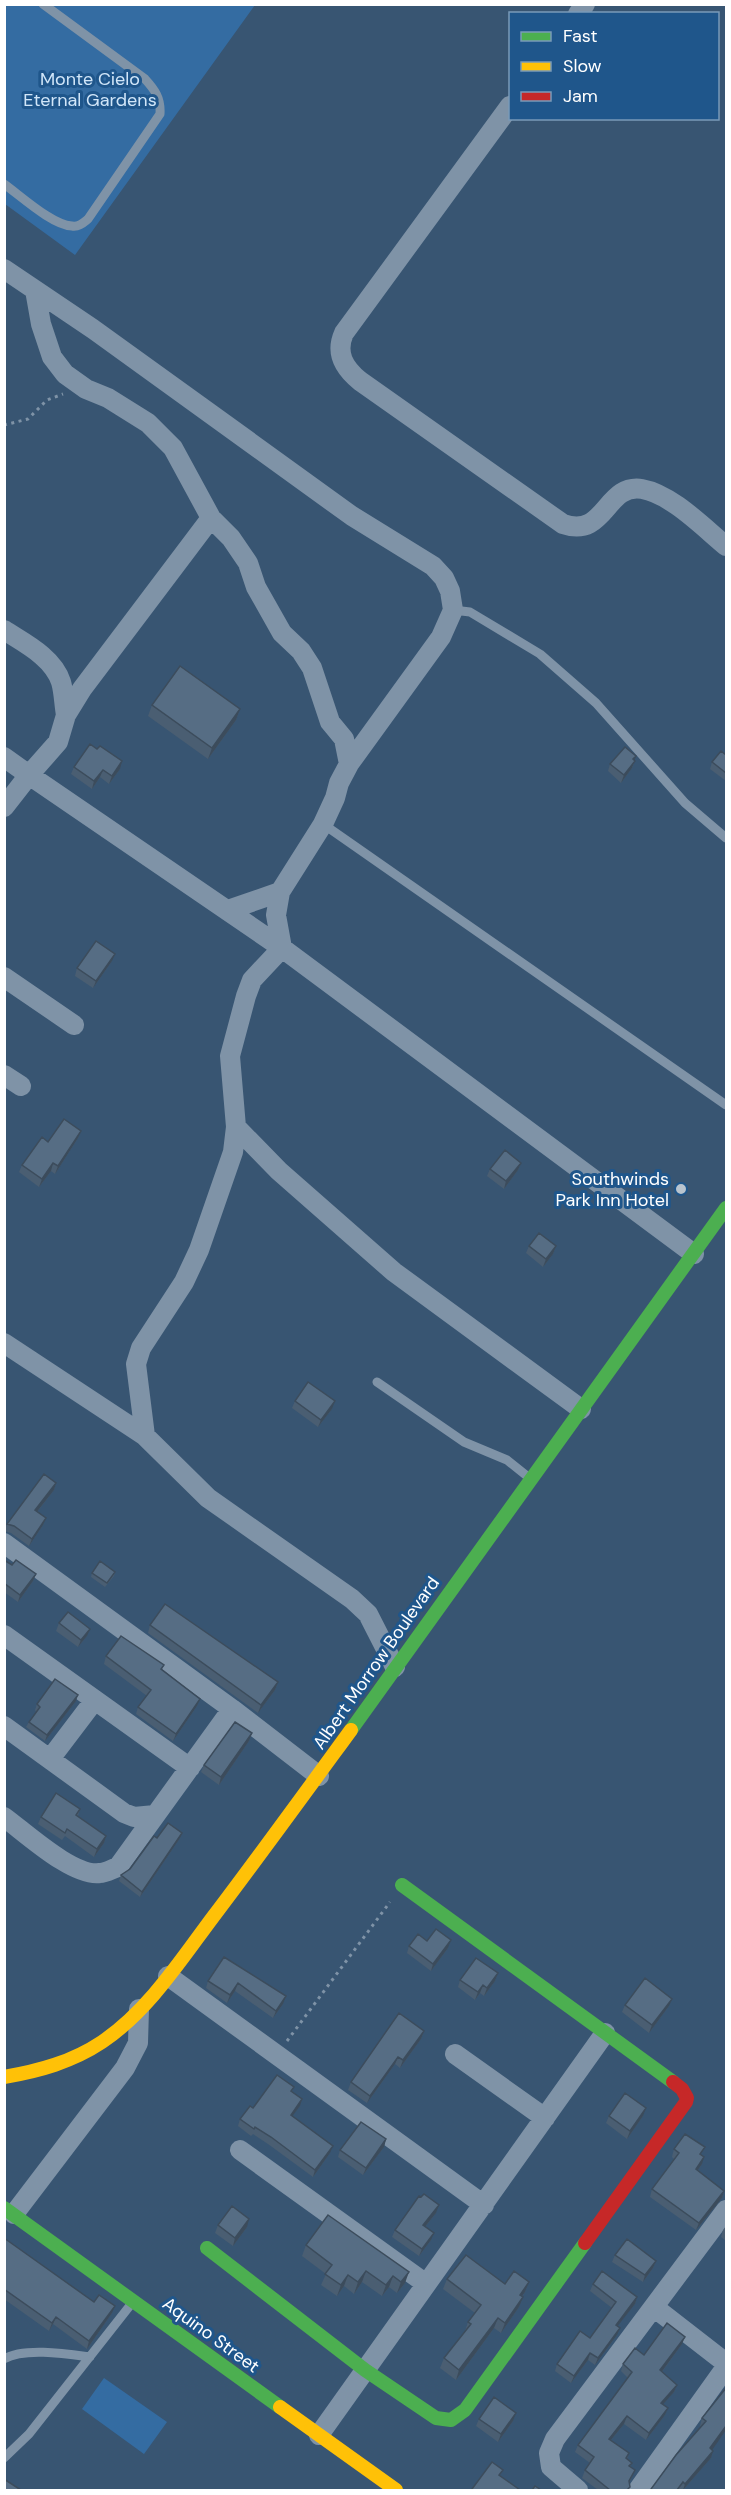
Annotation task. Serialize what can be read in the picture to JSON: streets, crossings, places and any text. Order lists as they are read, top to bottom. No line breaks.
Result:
{"streets":{"main road":["Albert Morrow Boulevard","Aquino Street"]},"parks":["Monte Cielo Eternal Gardens"],"places":["Southwinds Park Inn Hotel"],"legend":["Fast","Slow","Jam"]}
